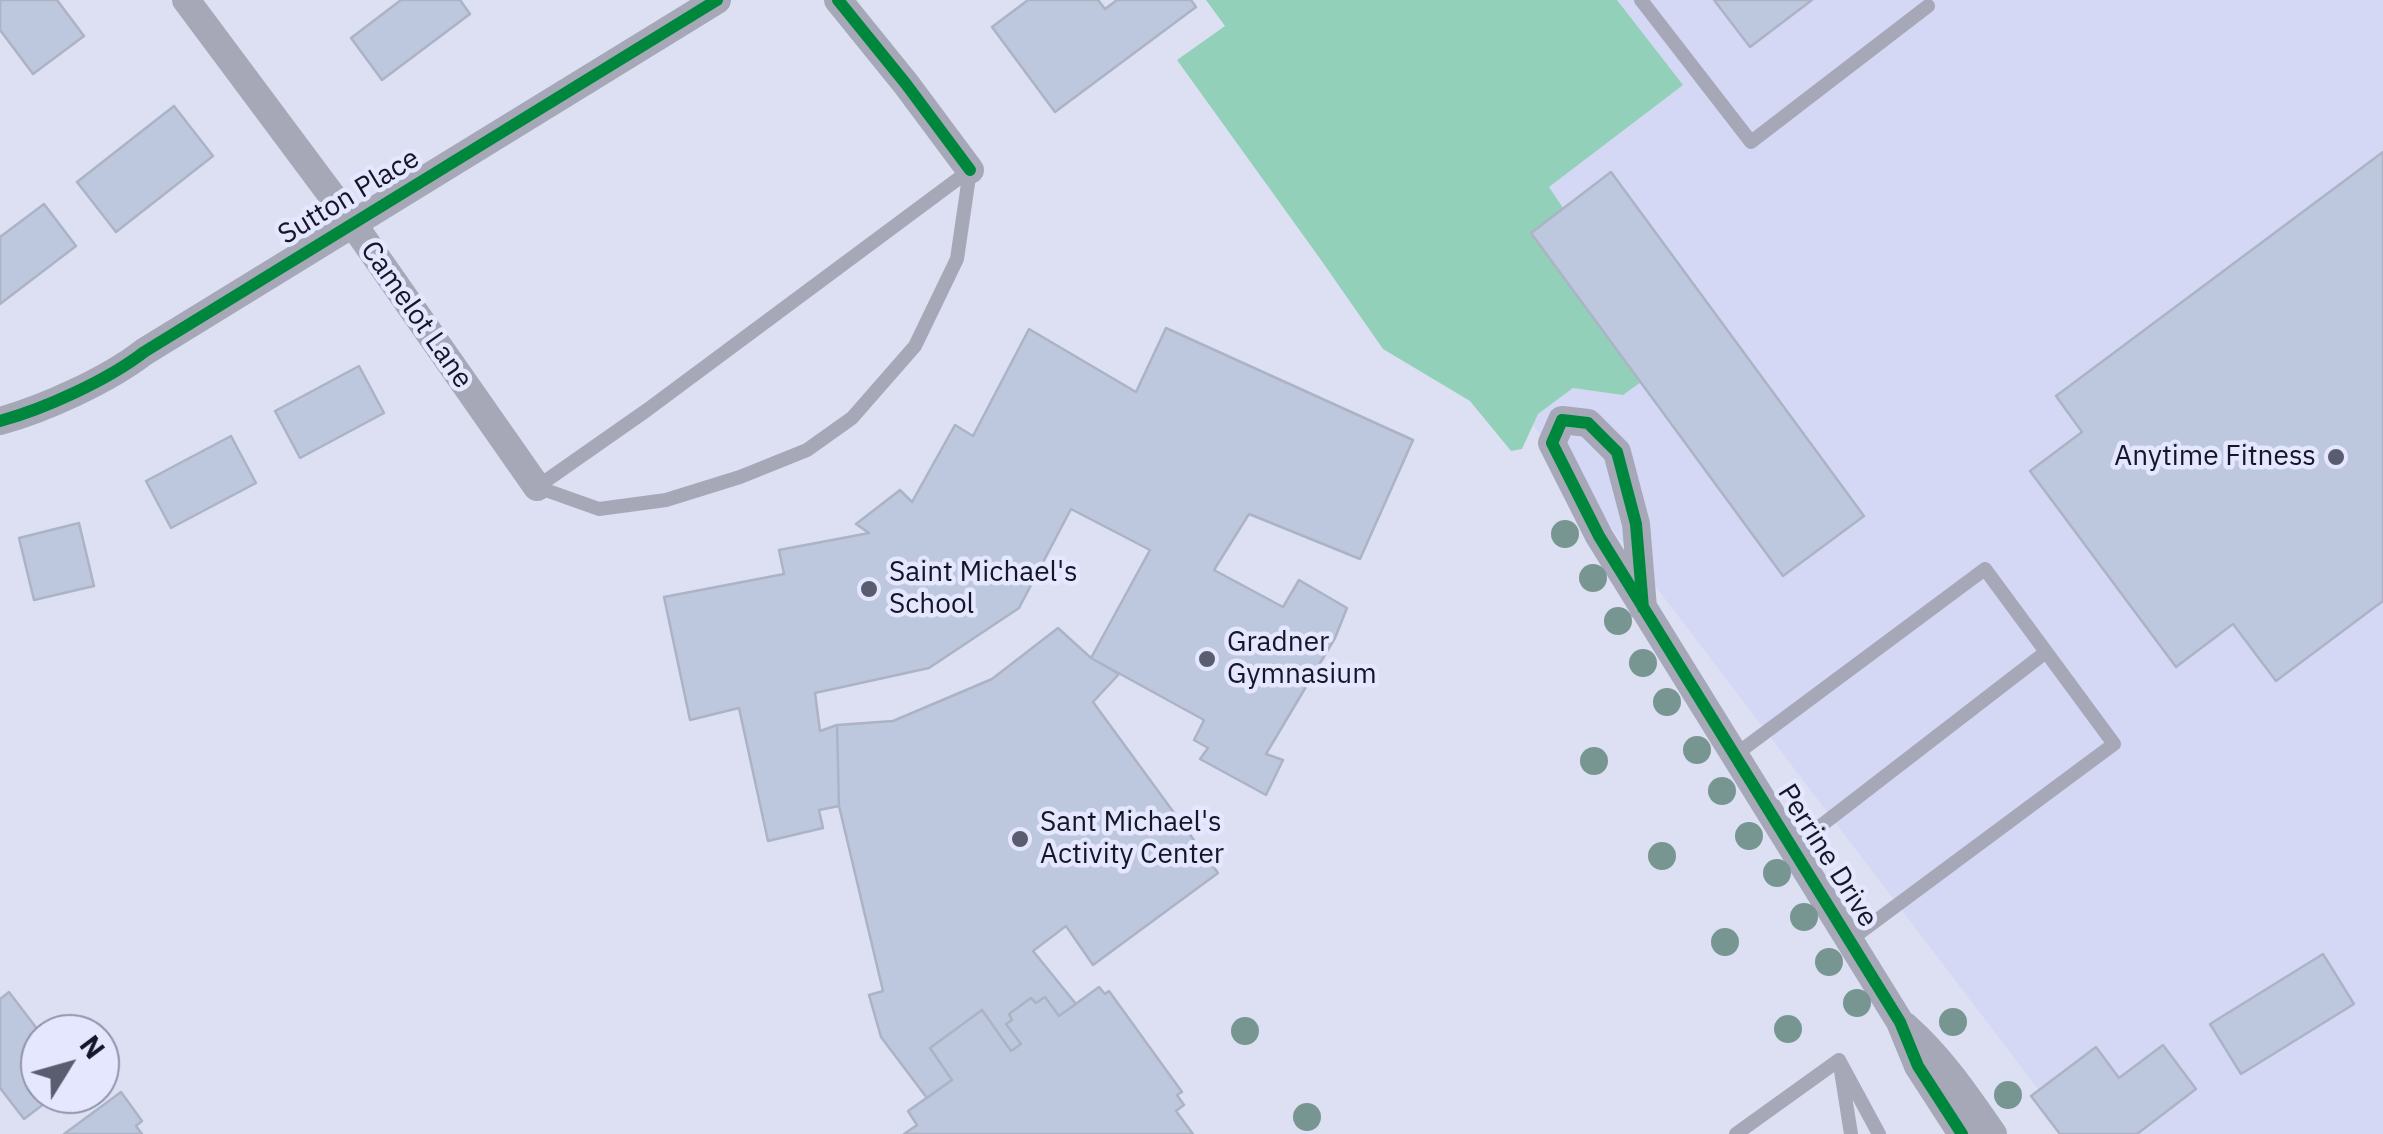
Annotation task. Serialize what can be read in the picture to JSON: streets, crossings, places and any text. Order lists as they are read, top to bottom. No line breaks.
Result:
{"streets":{"street":["Sutton Place","Camelot Lane","Perrine Drive"]},"crossings":[["Sutton Place","Camelot Lane"]],"places":["Anytime Fitness","Saint Michael's School","Gradner Gymnasium","Sant Michael's Activity Center"],"north":"top right"}
